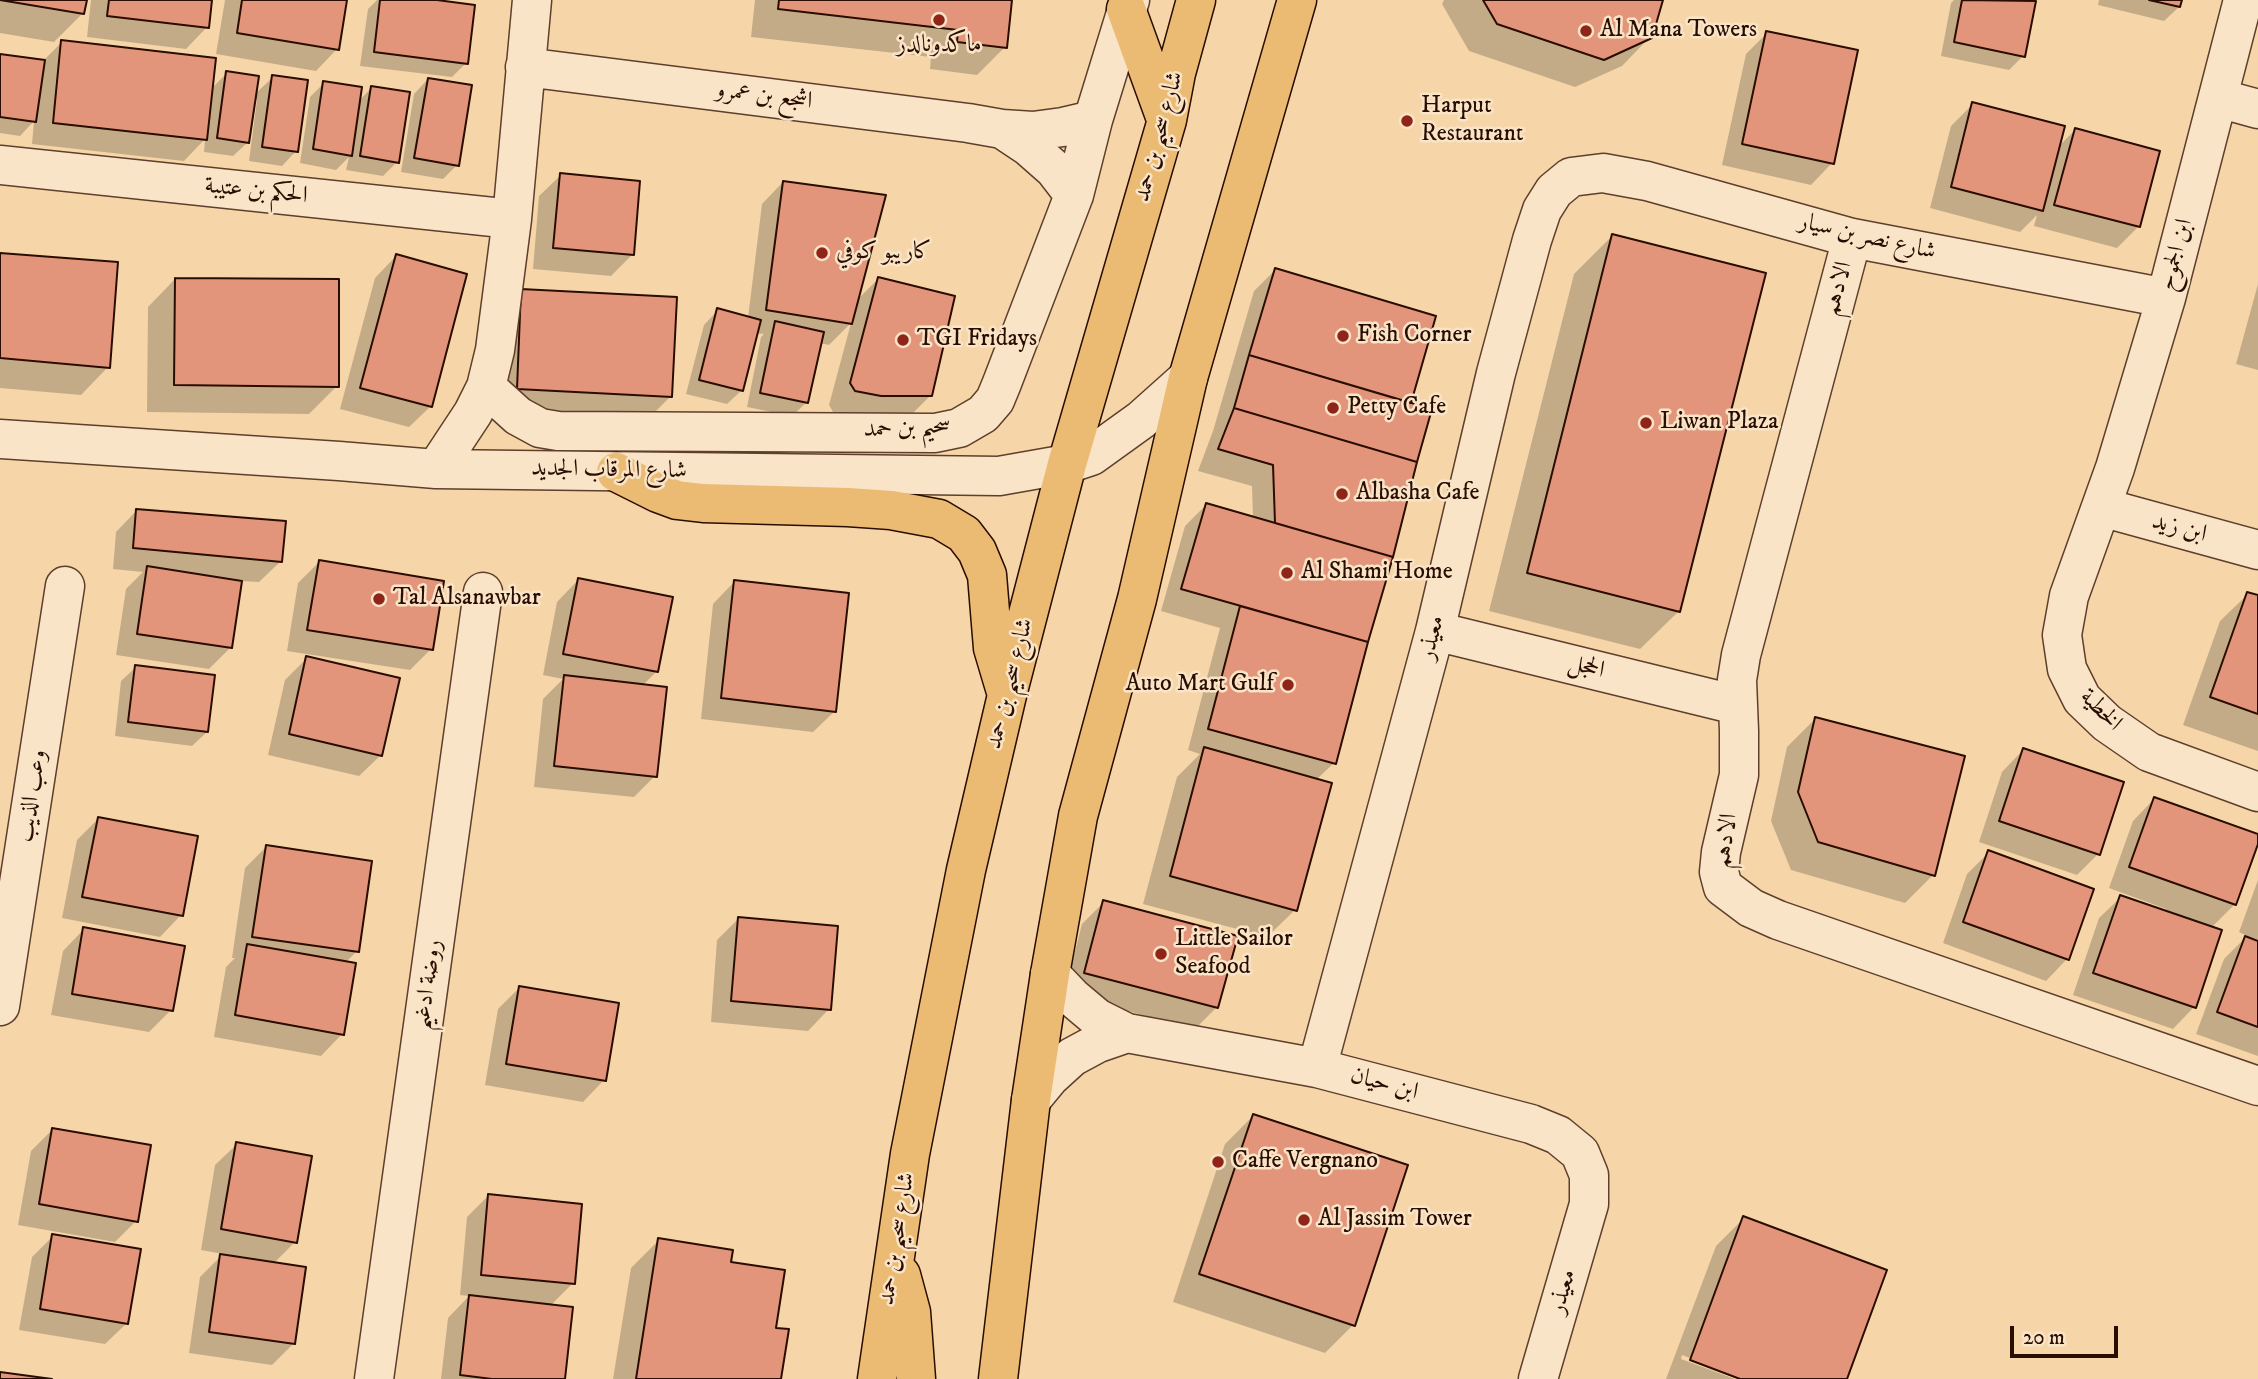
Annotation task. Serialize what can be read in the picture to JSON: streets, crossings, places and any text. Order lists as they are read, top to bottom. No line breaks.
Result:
{"streets":{"highway":["شارع سحيم بن حمد"],"street":["اشجع بن عمرو","الحكم بن عتيبة","شارع نصر بن سيار","ابن الجموح","الادهم","سحيم بن حمد","شارع المرقاب الجديد","ابن زيد","معيذر","الحجل","الخطية","وعب الذيب","روضة ادغيم","ابن حيان"]},"crossings":[["اشجع بن عمرو","سحيم بن حمد"],["شارع سحيم بن حمد","شارع المرقاب الجديد"],["شارع نصر بن سيار","ابن الجموح"],["شارع نصر بن سيار","الادهم"],["شارع نصر بن سيار","معيذر"],["ابن الجموح","ابن زيد"],["ابن الجموح","الخطية"],["الادهم","الحجل"],["ابن زيد","الخطية"],["معيذر","الحجل"],["معيذر","ابن حيان"]],"places":["ماكدونالدز","Al Mana Towers","Harput Restaurant","كاريبو كوفي","Fish Corner","TGI Fridays","Petty Cafe","Liwan Plaza","Albasha Cafe","Al Shami Home","Tal Alsanawbar","Auto Mart Gulf","Little Sailor Seafood","Caffe Vergnano","Al Jassim Tower"],"scale_bar":"20 m"}
